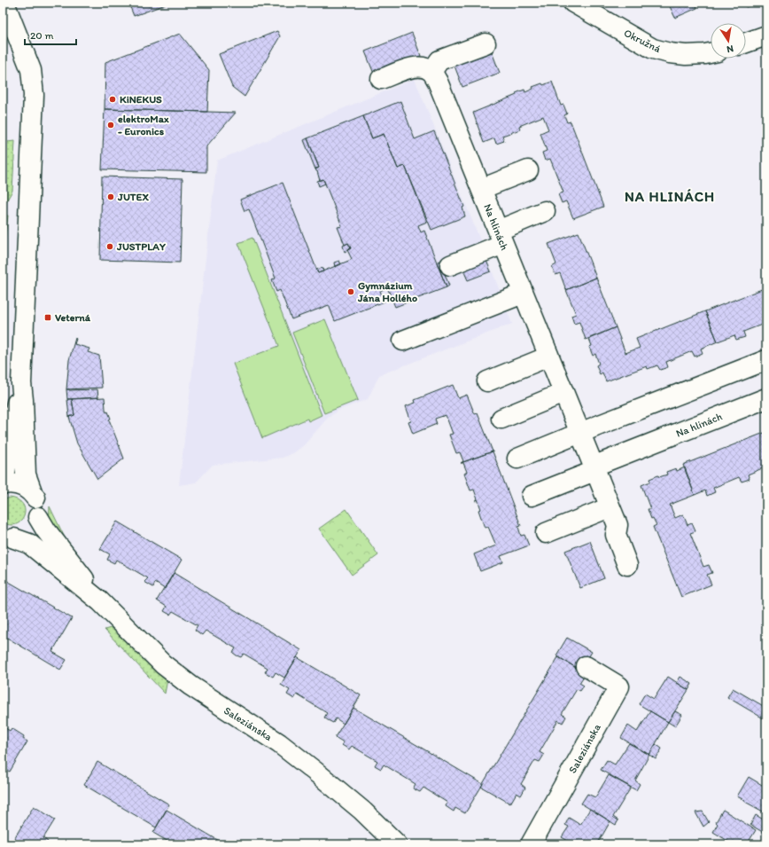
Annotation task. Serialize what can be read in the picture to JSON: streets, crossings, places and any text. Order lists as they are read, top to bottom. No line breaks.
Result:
{"streets":{"street":["Okružná","Na hlinách","Saleziánska"]},"districts":["NA HLINÁCH"],"places":{"other":["KiNEKUS","elektroMax - Euronics","JUTEX","JUSTPLAY","Gymnázium Jána Hollého"],"transit":["Veterná"]},"scale_bar":"20 m","north":"bottom"}
